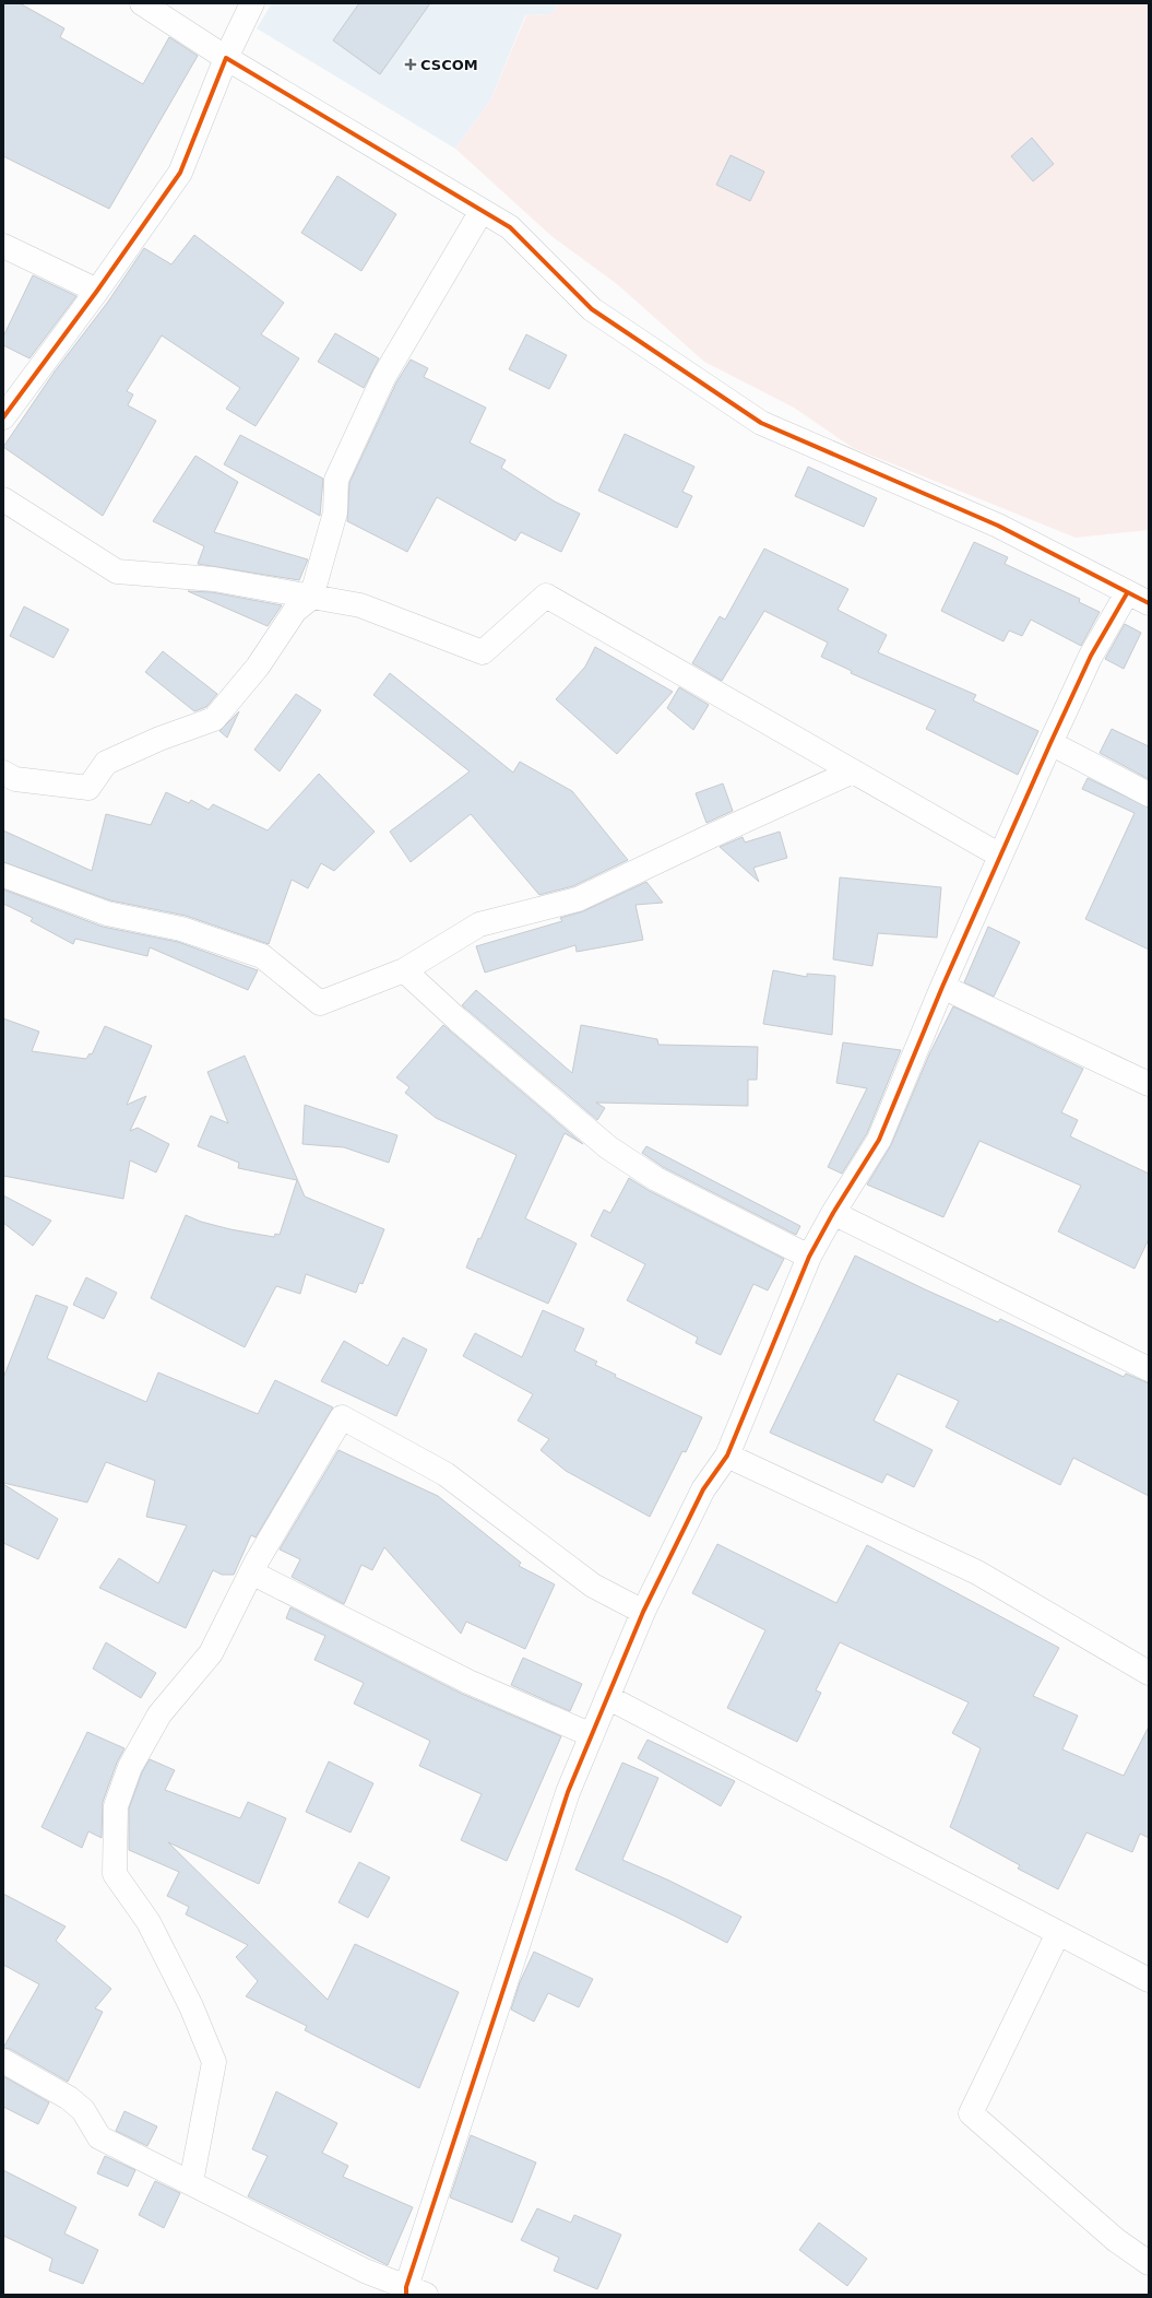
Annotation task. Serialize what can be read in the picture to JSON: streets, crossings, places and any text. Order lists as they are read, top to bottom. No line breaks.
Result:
{"places":{"health":["CSCOM"]}}
